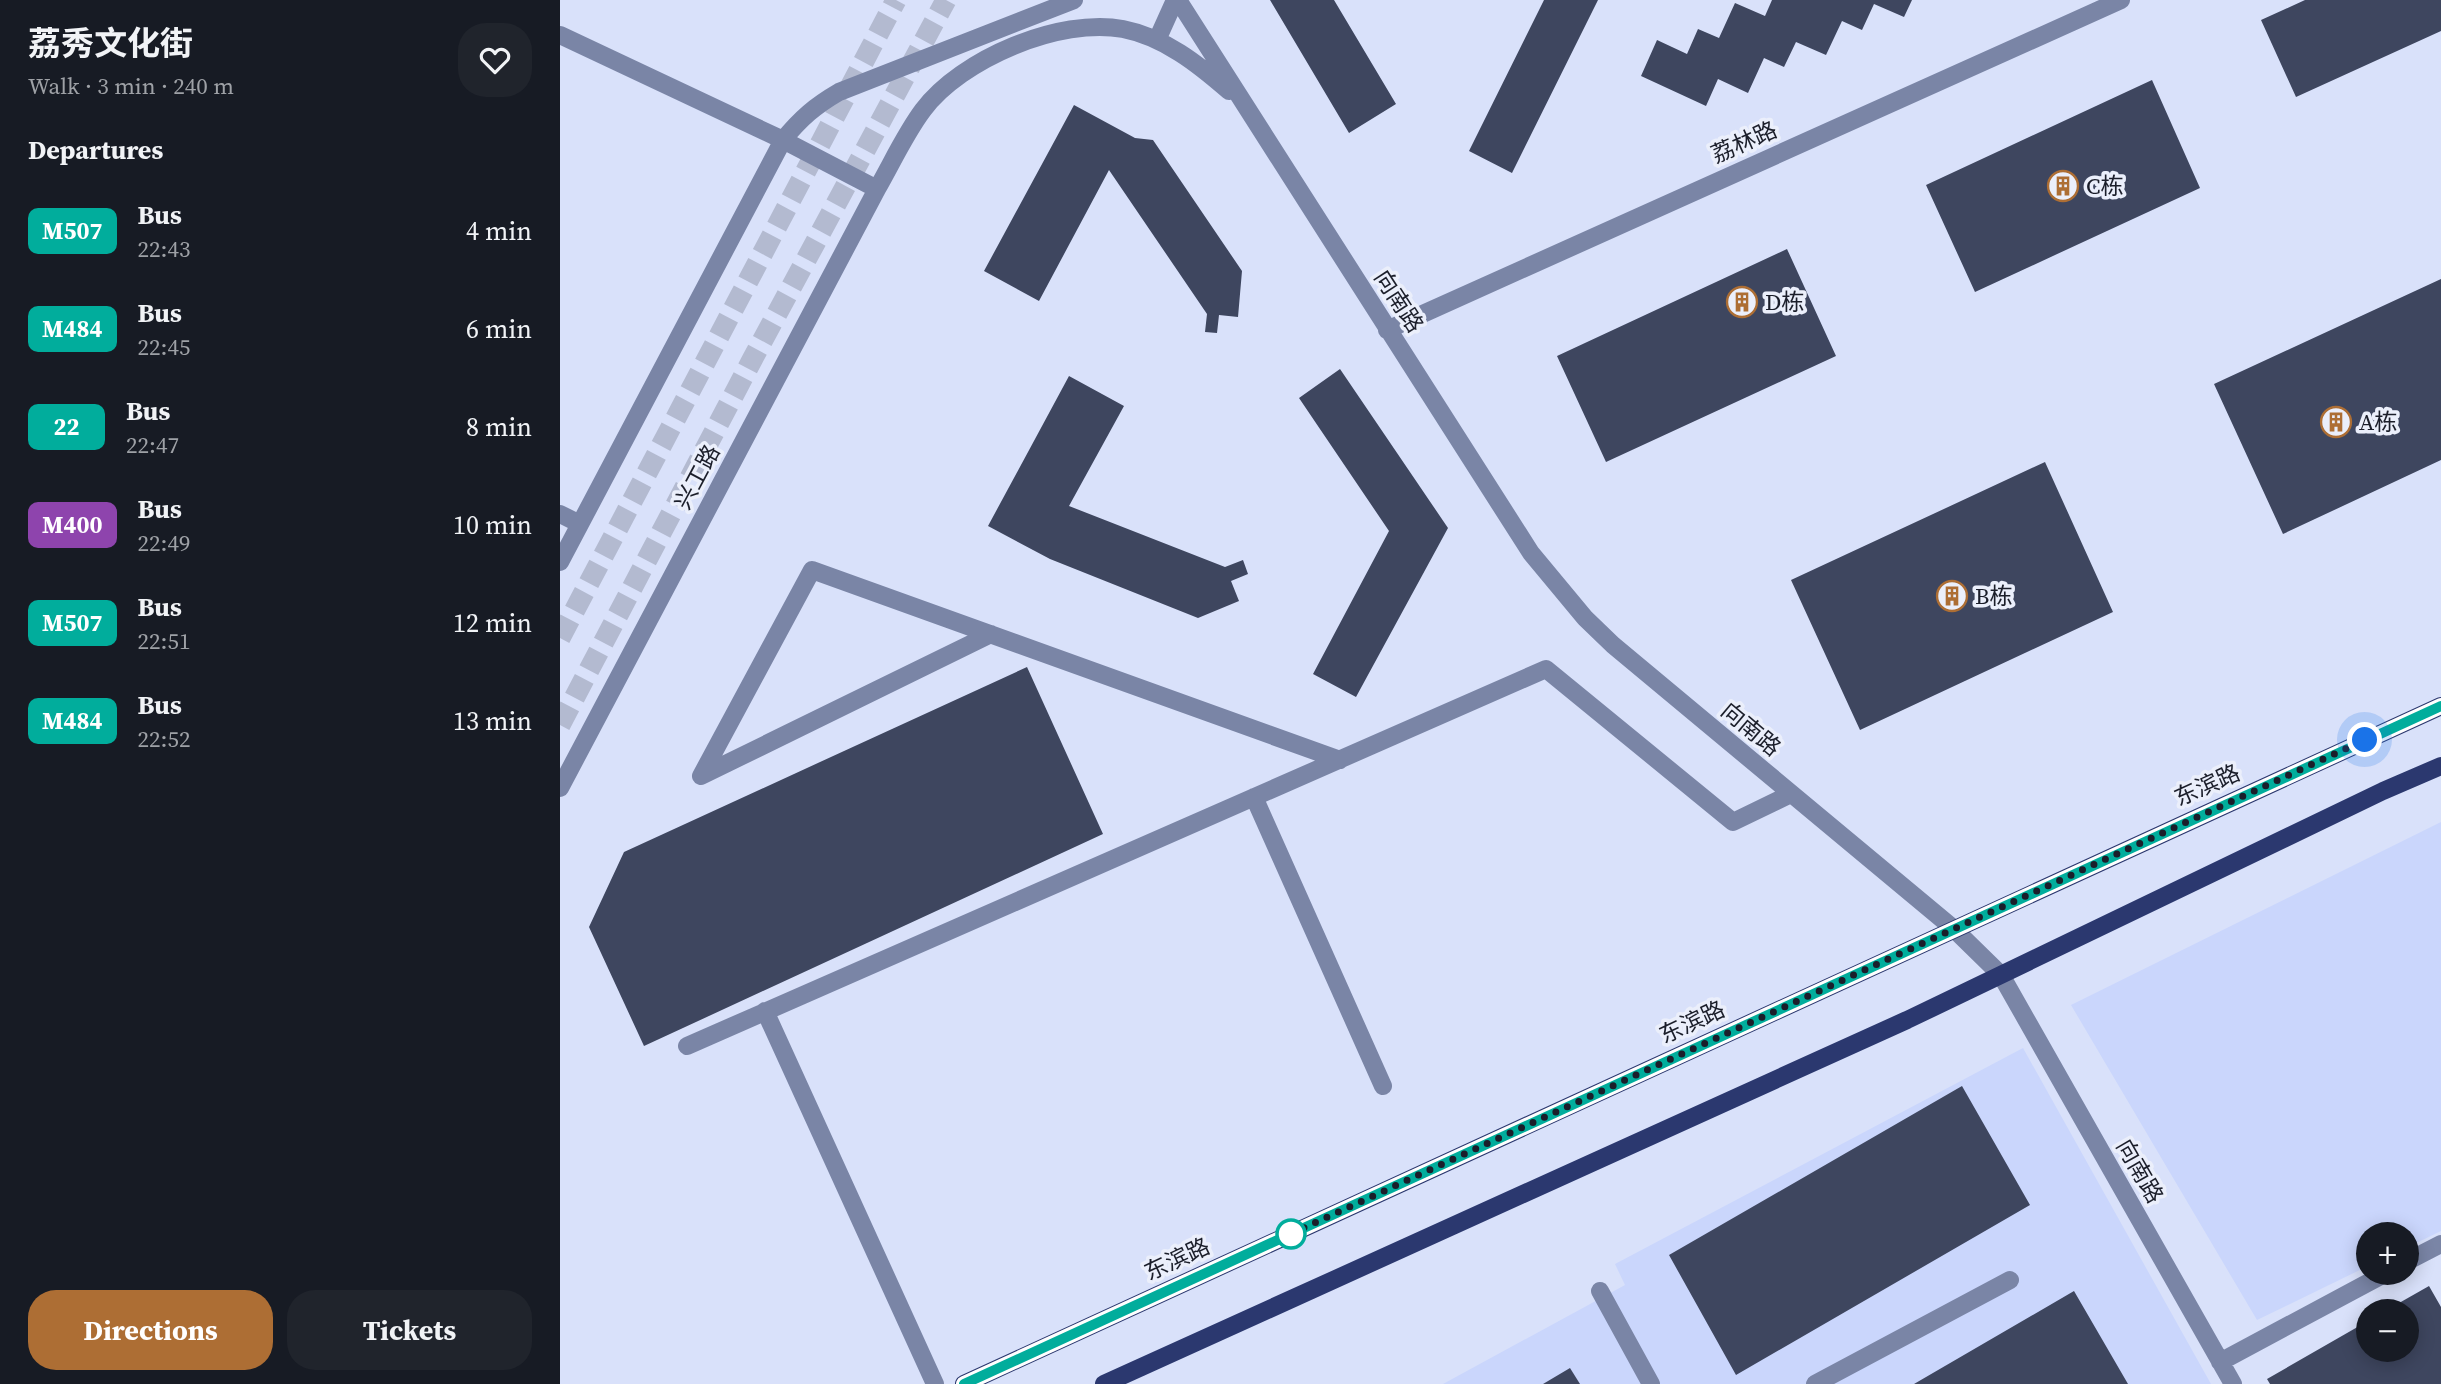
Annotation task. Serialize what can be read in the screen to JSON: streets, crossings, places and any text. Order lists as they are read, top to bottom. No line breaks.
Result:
{"streets":{"main road":["东滨路"],"street":["荔林路","向南路","兴工路"]},"crossings":[["荔林路","向南路"],["向南路","兴工路"],["向南路","东滨路"]],"places":{"building":["C栋","D栋","A栋","B栋"]},"lines":["bus line M507"],"page":{"heading":[["荔秀文化街","Walk · 3 min · 240 m"],"Departures"],"list":[{"mark":"M507","name":"Bus","note":"22:43","value":"4 min"},{"mark":"M484","name":"Bus","note":"22:45","value":"6 min"},{"mark":"22","name":"Bus","note":"22:47","value":"8 min"},{"mark":"M400","name":"Bus","note":"22:49","value":"10 min"},{"mark":"M507","name":"Bus","note":"22:51","value":"12 min"},{"mark":"M484","name":"Bus","note":"22:52","value":"13 min"}],"map_buttons":["+","−"],"buttons":["Directions","Tickets"]}}
